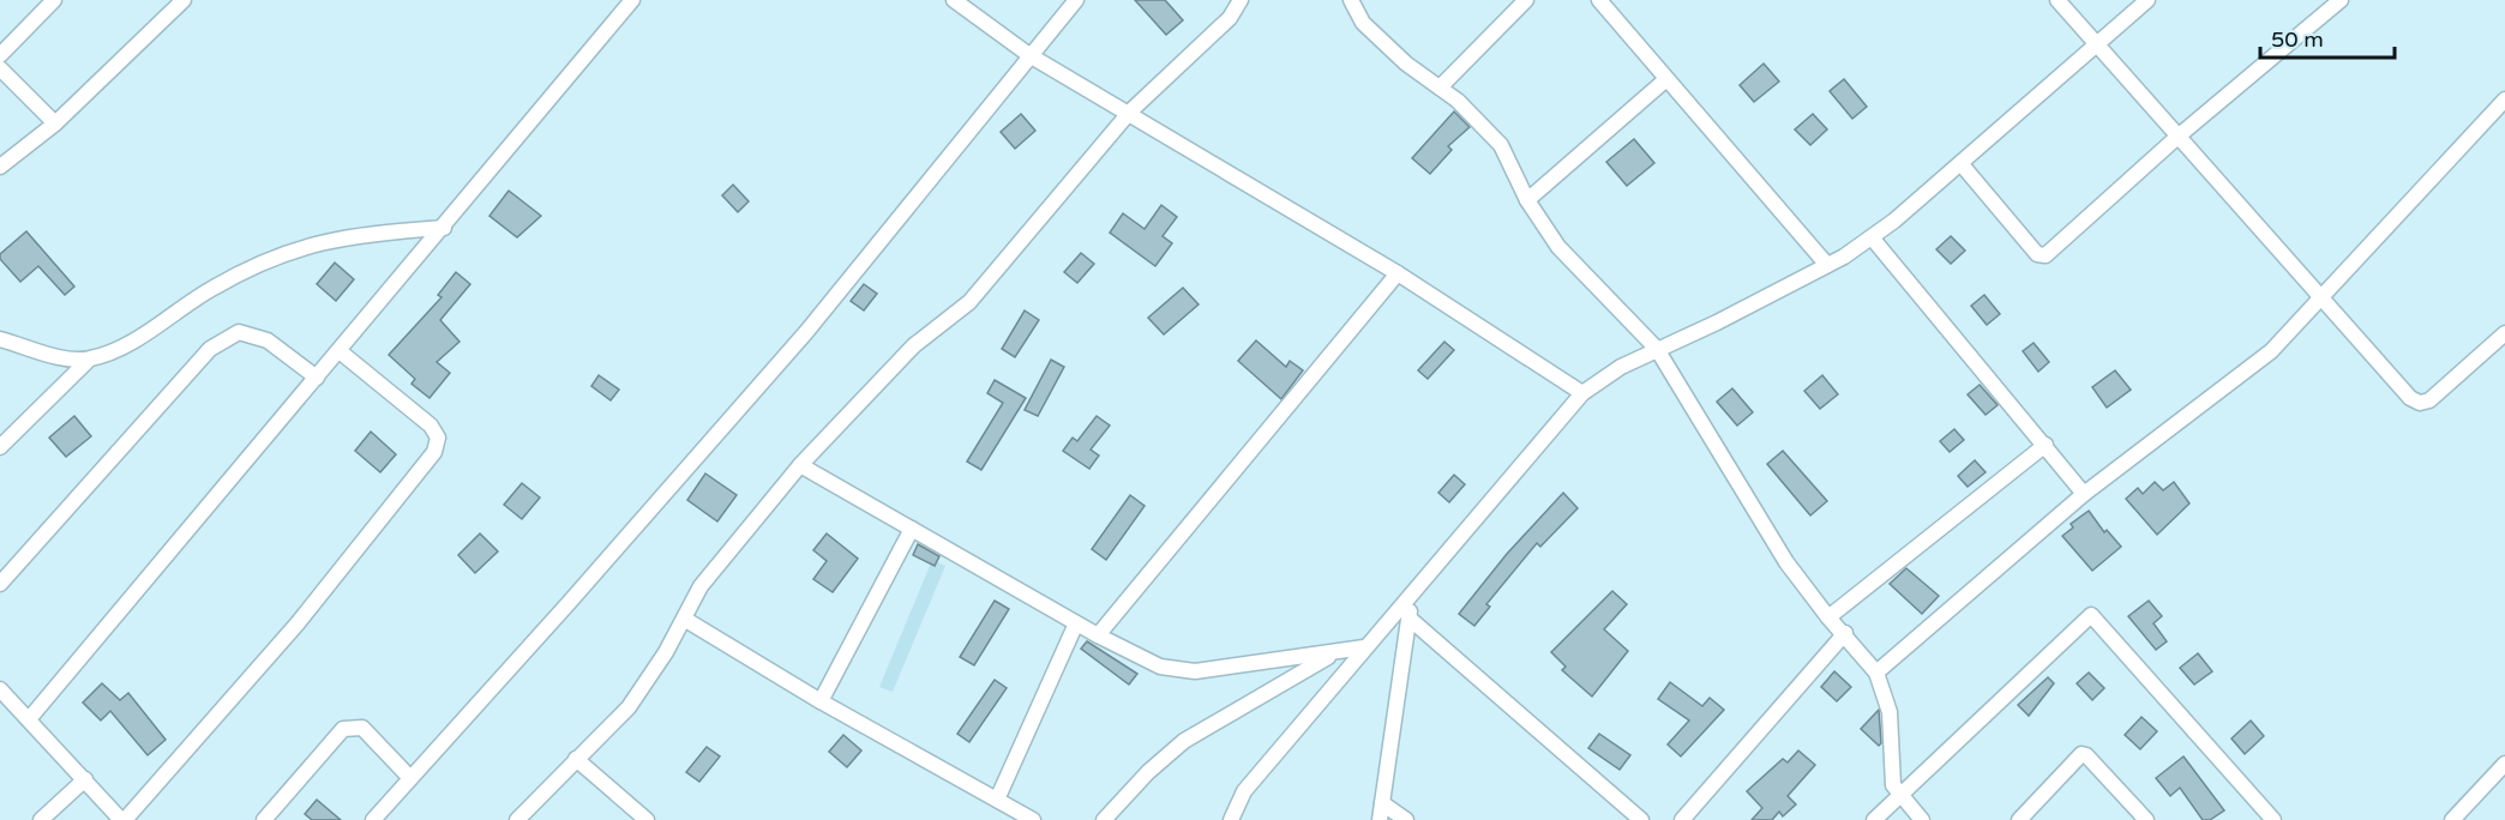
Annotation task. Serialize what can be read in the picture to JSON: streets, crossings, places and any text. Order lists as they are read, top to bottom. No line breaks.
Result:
{"scale_bar":"50 m"}
